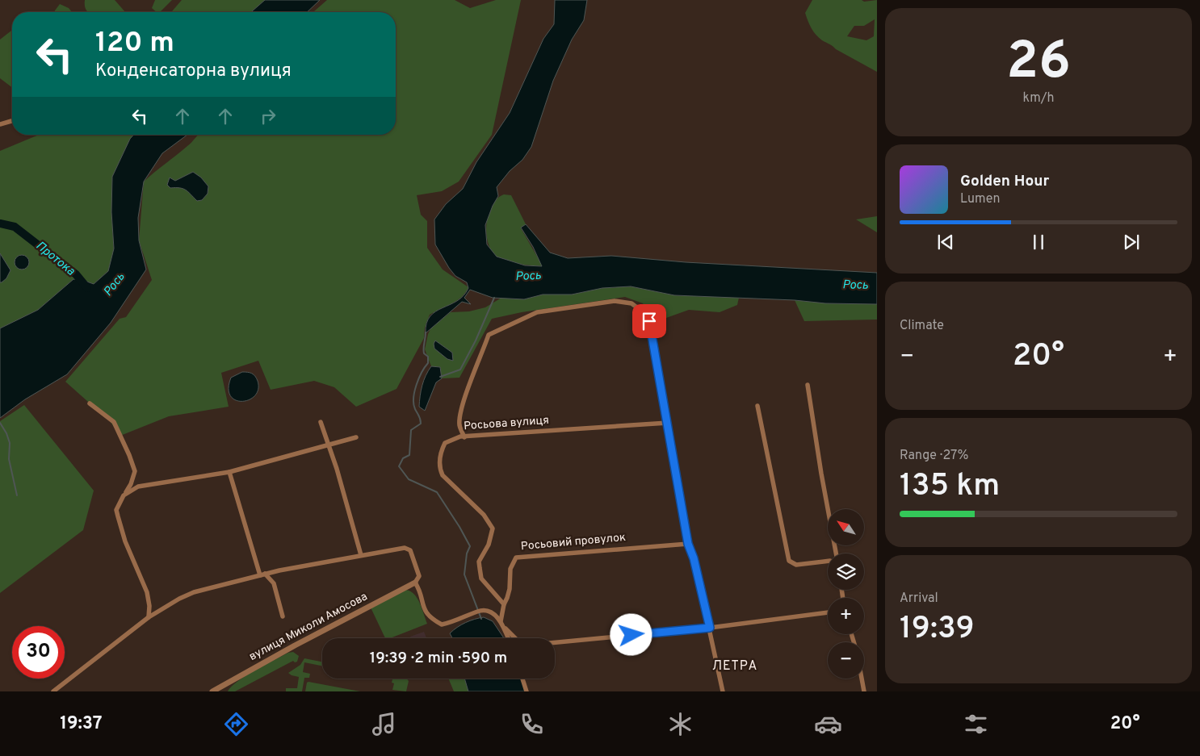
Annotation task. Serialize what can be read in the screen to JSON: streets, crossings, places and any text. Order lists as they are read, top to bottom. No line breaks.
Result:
{"streets":{"street":["Росьова вулиця","Росьовий провулок","вулиця Миколи Амосова"]},"crossings":[["Росьова вулиця","Росьовий провулок"]],"districts":["ЛЕТРА"],"water":["Протока","Рось"],"north":"top left","page":{"tile":[["26","km/h"],"Climate",["Range · 27%","135 km"],["Arrival","19:39"]],"turn":["120 m","Конденсаторна вулиця"],"song":["Golden Hour","Lumen"],"heat":["−","20°","+"],"map_buttons":["+","−"],"limit":"30","trip":"19:39 · 2 min · 590 m","tabs":["19:37","20°"]}}
